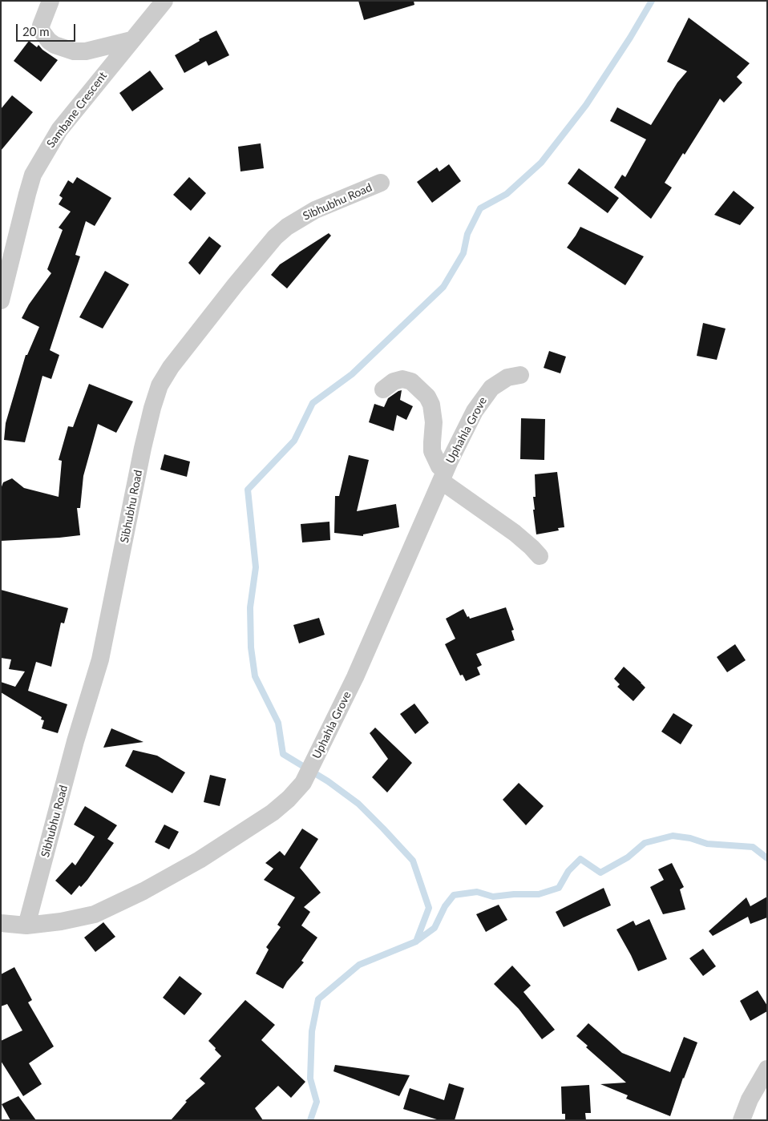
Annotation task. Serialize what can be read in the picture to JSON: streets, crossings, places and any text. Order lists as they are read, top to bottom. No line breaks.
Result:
{"streets":{"street":["Sambane Crescent","Sibhubhu Road","Uphahla Grove"]},"crossings":[["Sibhubhu Road","Uphahla Grove"]],"scale_bar":"20 m"}
